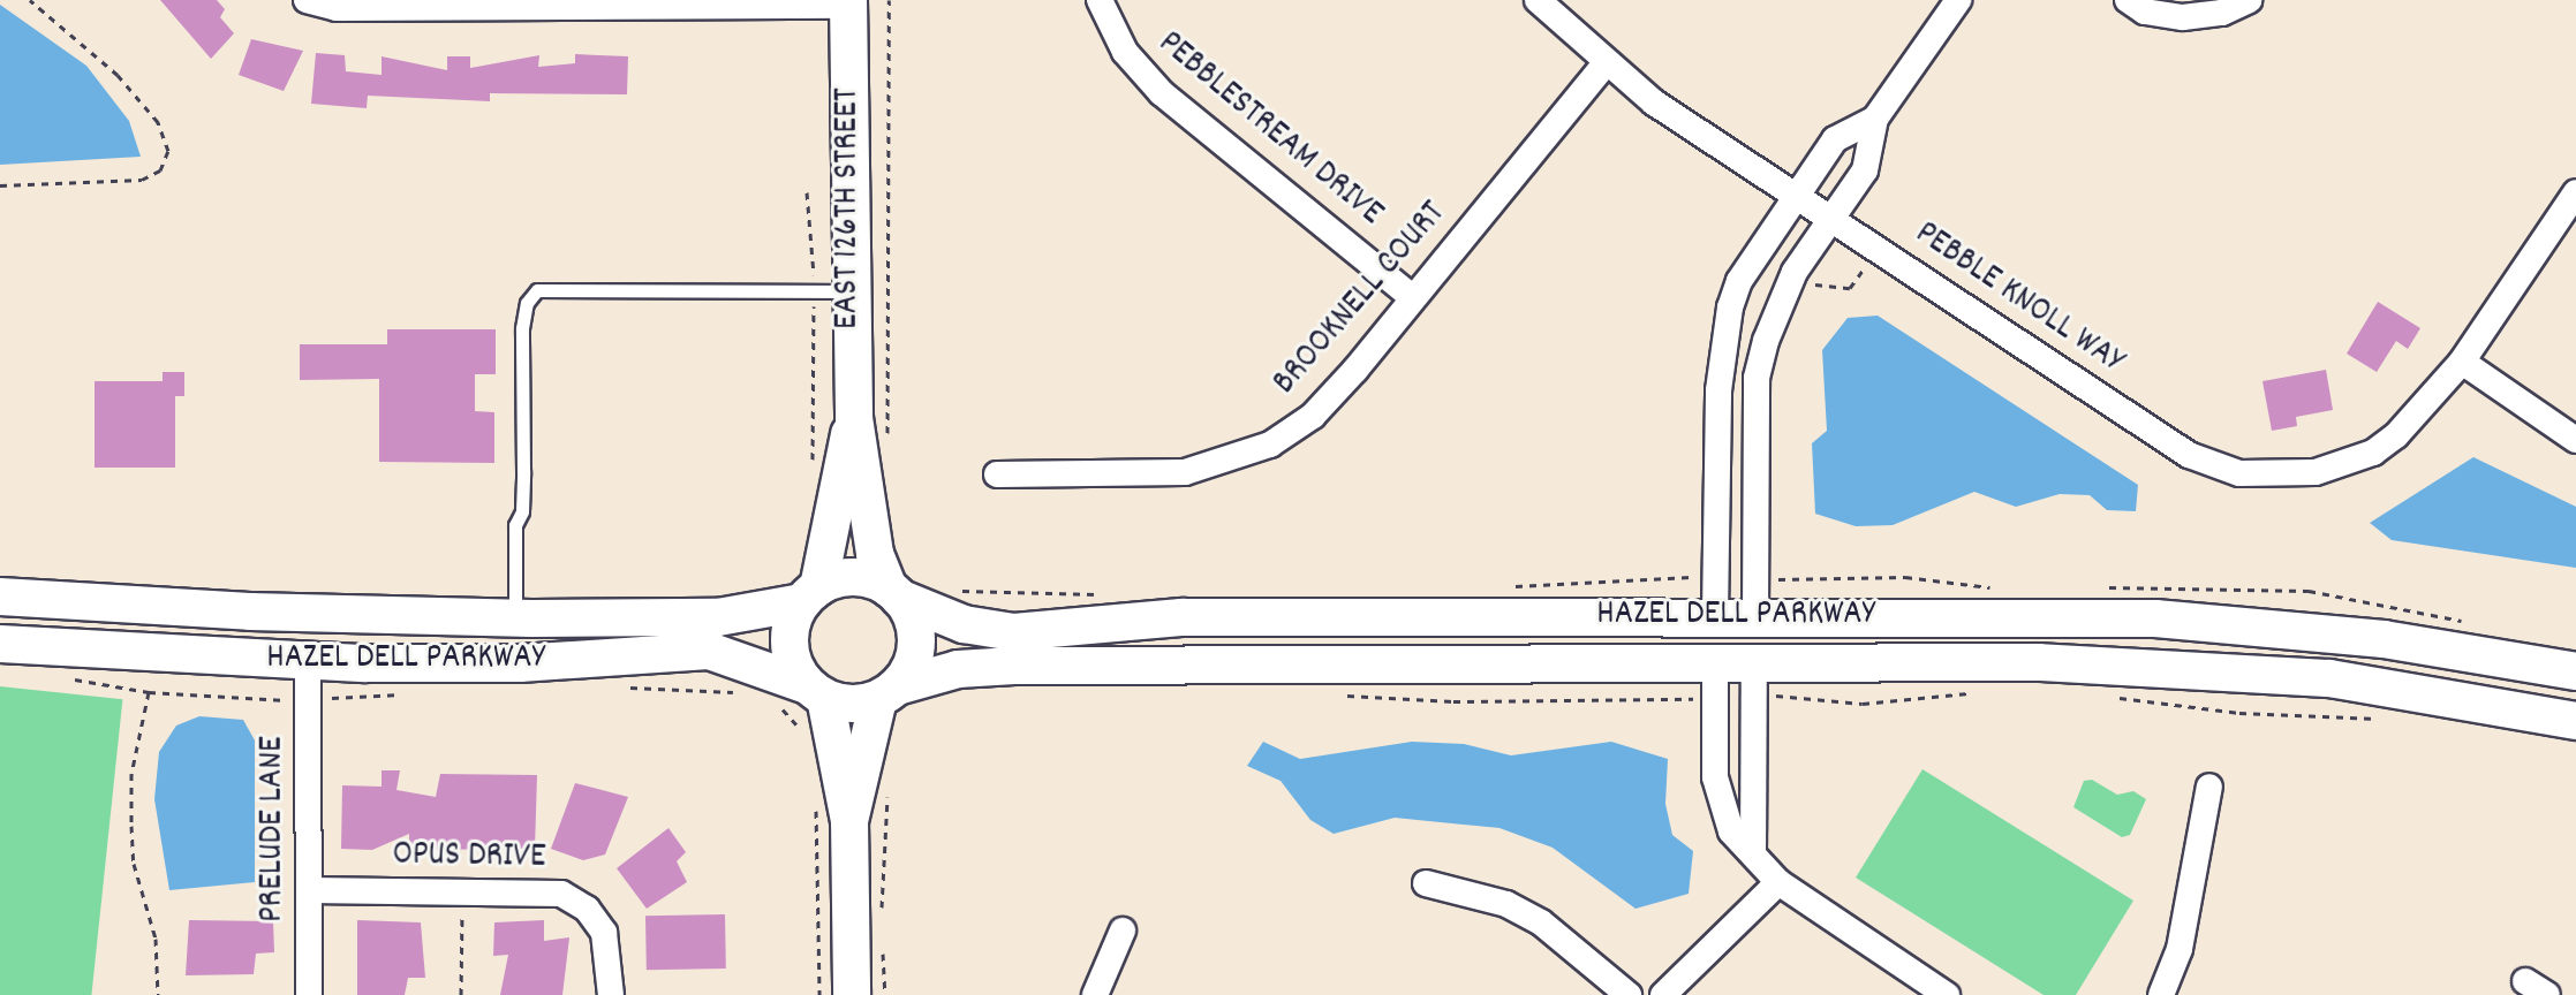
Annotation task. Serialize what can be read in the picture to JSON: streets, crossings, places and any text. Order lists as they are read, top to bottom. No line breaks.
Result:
{"streets":{"main road":["EAST 126TH STREET","HAZEL DELL PARKWAY"],"street":["PEBBLESTREAM DRIVE","BROOKNELL COURT","PEBBLE KNOLL WAY","PRELUDE LANE","OPUS DRIVE"]},"crossings":[["PEBBLESTREAM DRIVE","BROOKNELL COURT"],["EAST 126TH STREET","HAZEL DELL PARKWAY"],["BROOKNELL COURT","PEBBLE KNOLL WAY"],["HAZEL DELL PARKWAY","PRELUDE LANE"],["PRELUDE LANE","OPUS DRIVE"]]}
